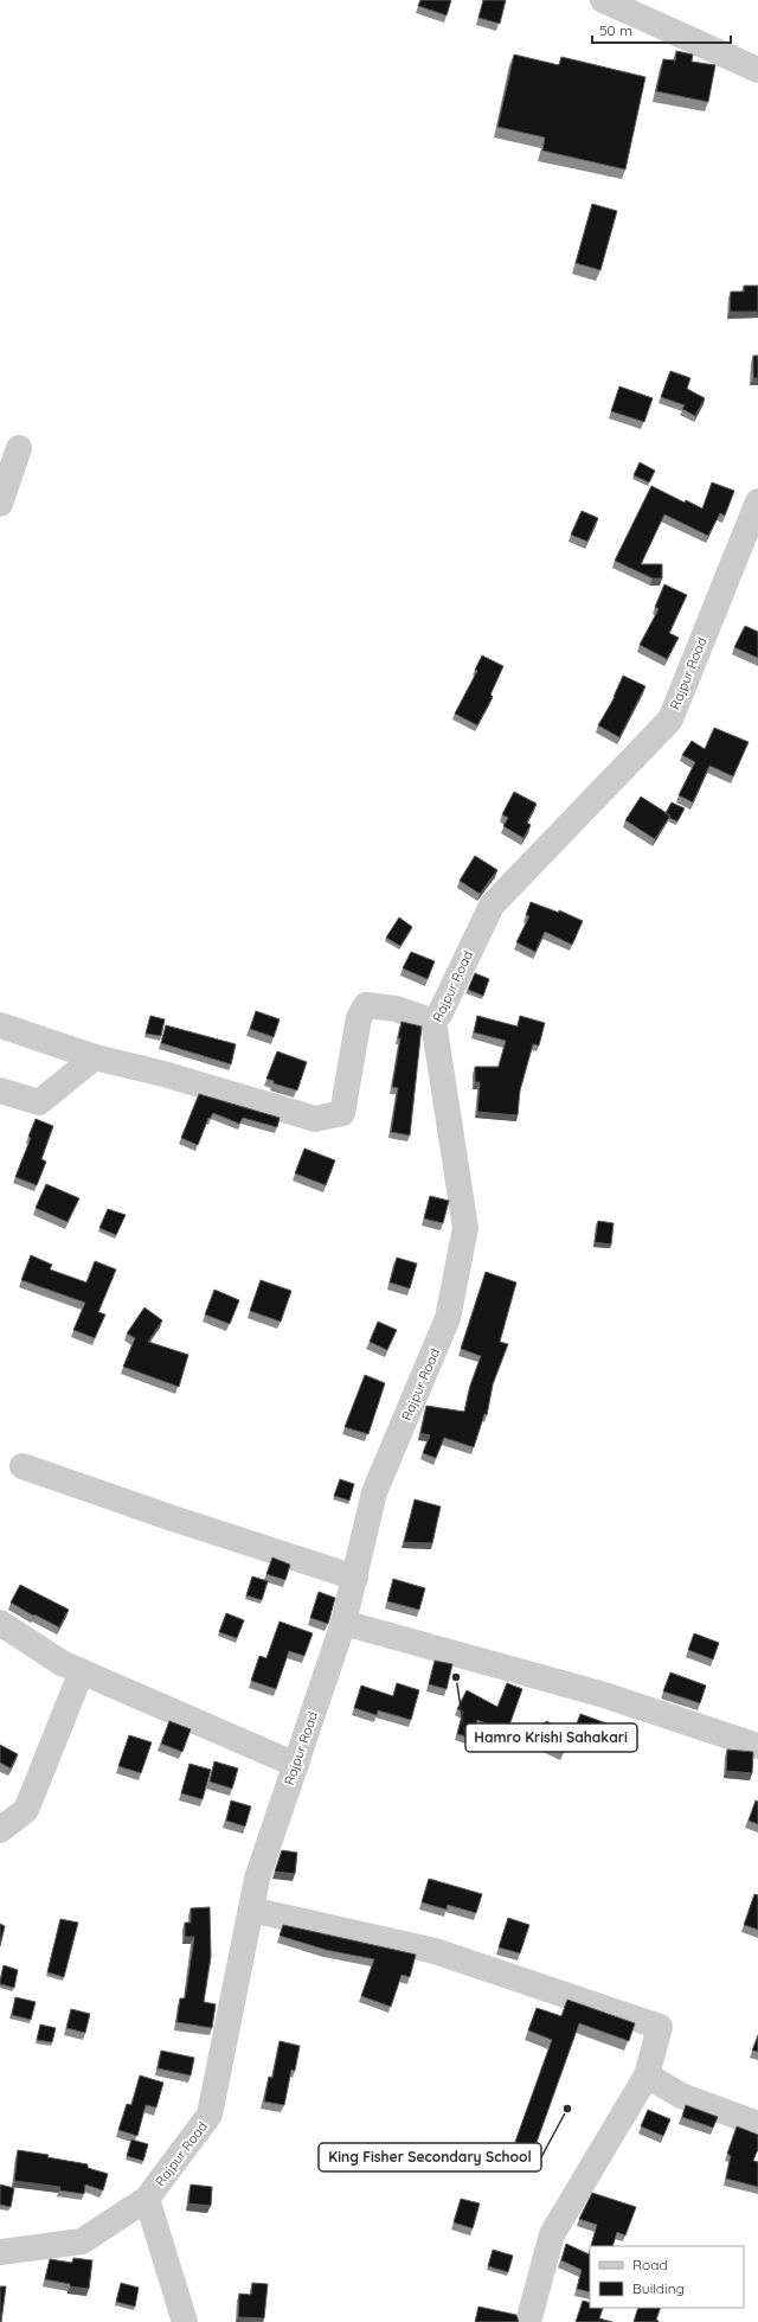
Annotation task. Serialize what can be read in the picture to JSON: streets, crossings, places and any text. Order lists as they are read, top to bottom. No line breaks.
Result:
{"streets":{"street":["Rajpur Road"]},"places":["Hamro Krishi Sahakari","King Fisher Secondary School"],"legend":["Road","Building"],"scale_bar":"50 m"}
